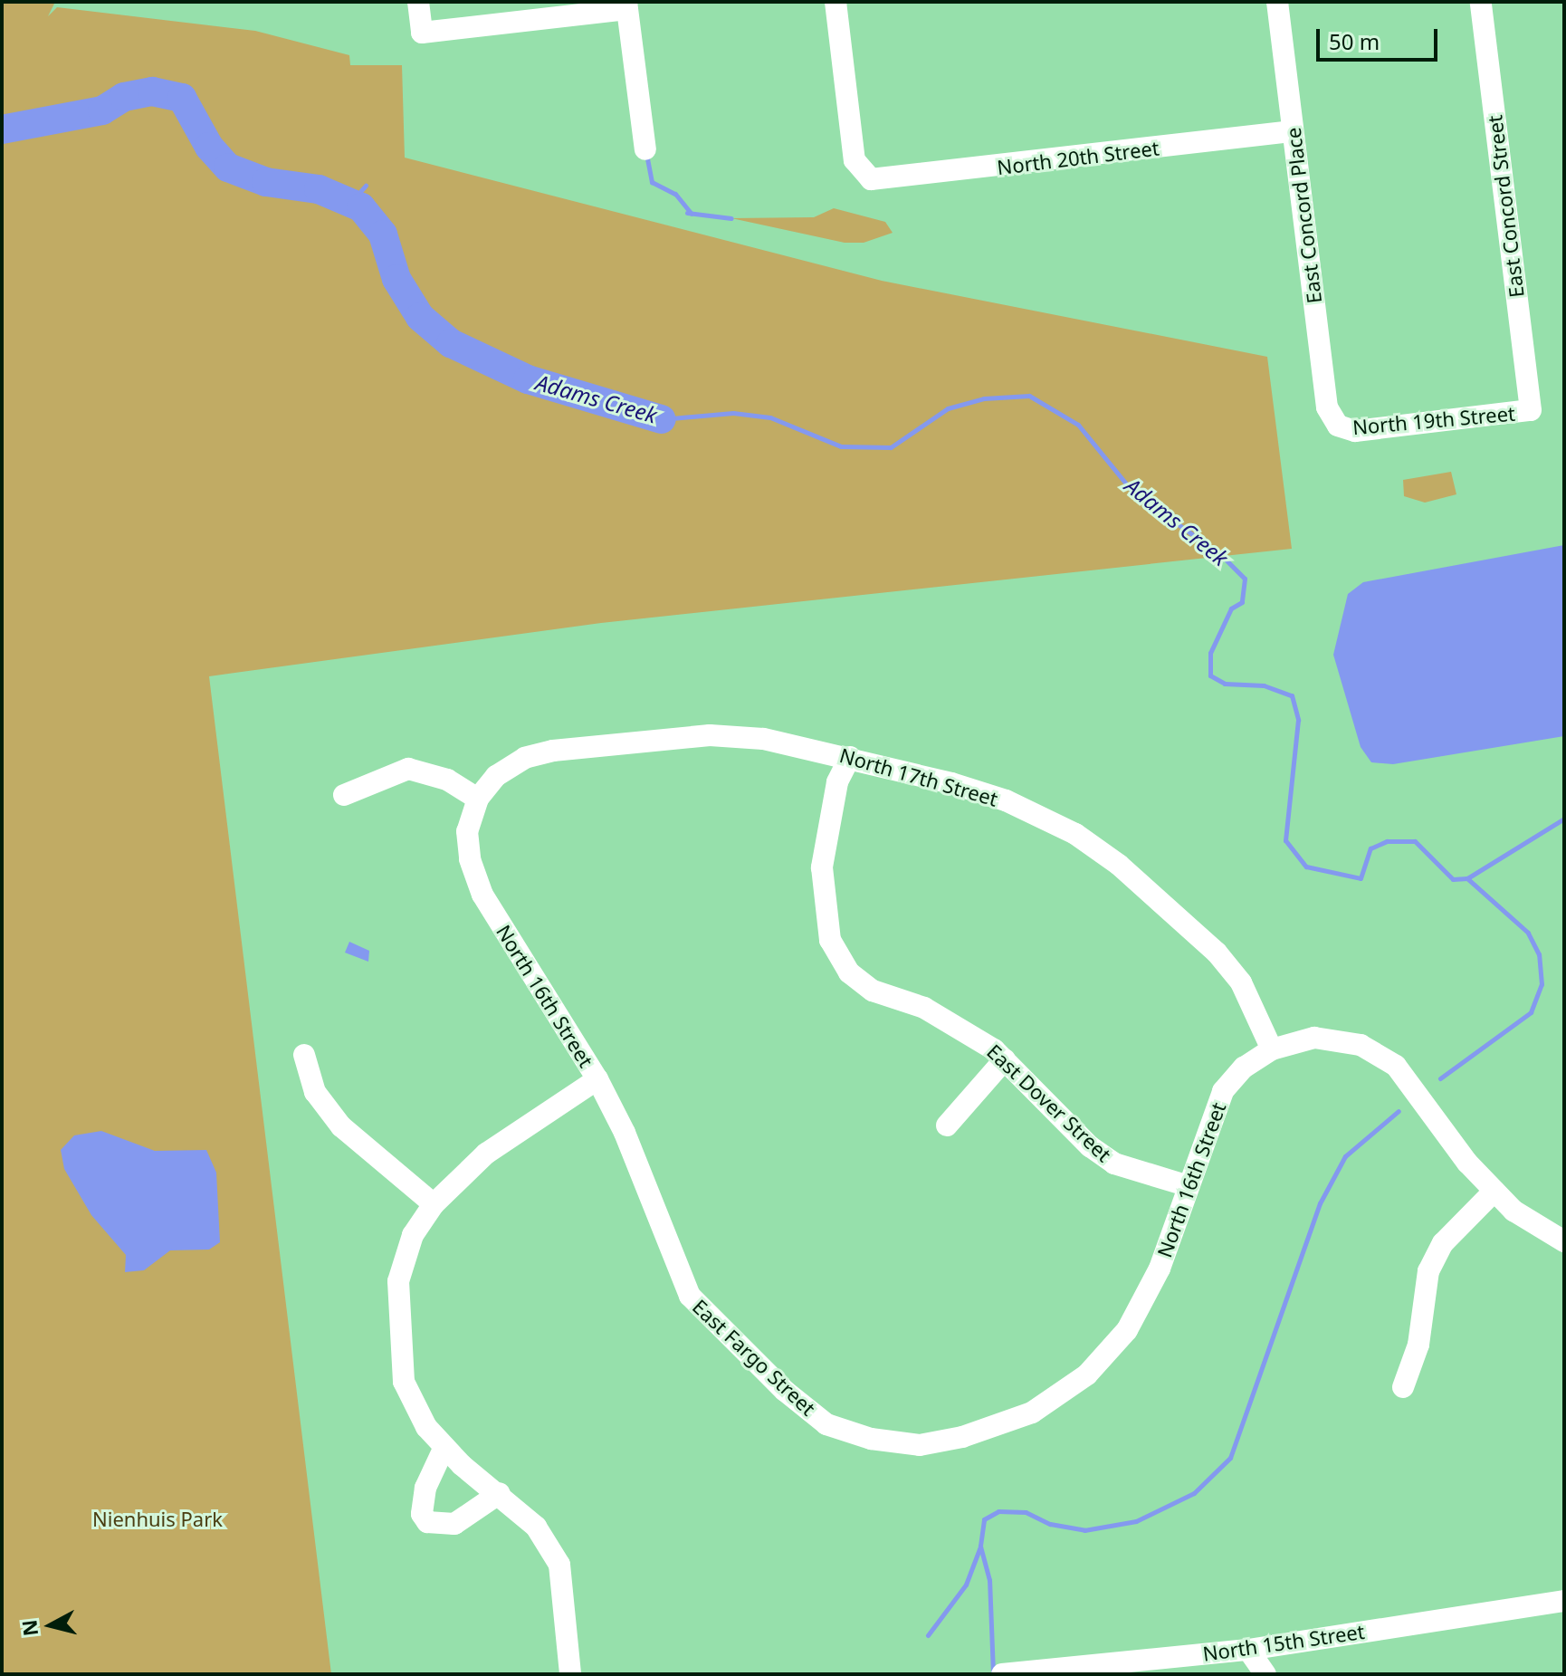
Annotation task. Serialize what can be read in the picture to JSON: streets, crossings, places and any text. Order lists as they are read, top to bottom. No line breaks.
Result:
{"streets":{"street":["North 20th Street","East Concord Street","East Concord Place","North 19th Street","North 17th Street","North 16th Street","East Dover Street","East Fargo Street","North 15th Street"]},"crossings":[["North 20th Street","East Concord Place"],["East Concord Street","North 19th Street"],["East Concord Place","North 19th Street"],["North 17th Street","North 16th Street"],["North 17th Street","East Dover Street"],["North 16th Street","East Dover Street"],["North 16th Street","East Fargo Street"]],"water":["Adams Creek"],"parks":["Nienhuis Park"],"scale_bar":"50 m","north":"left"}
